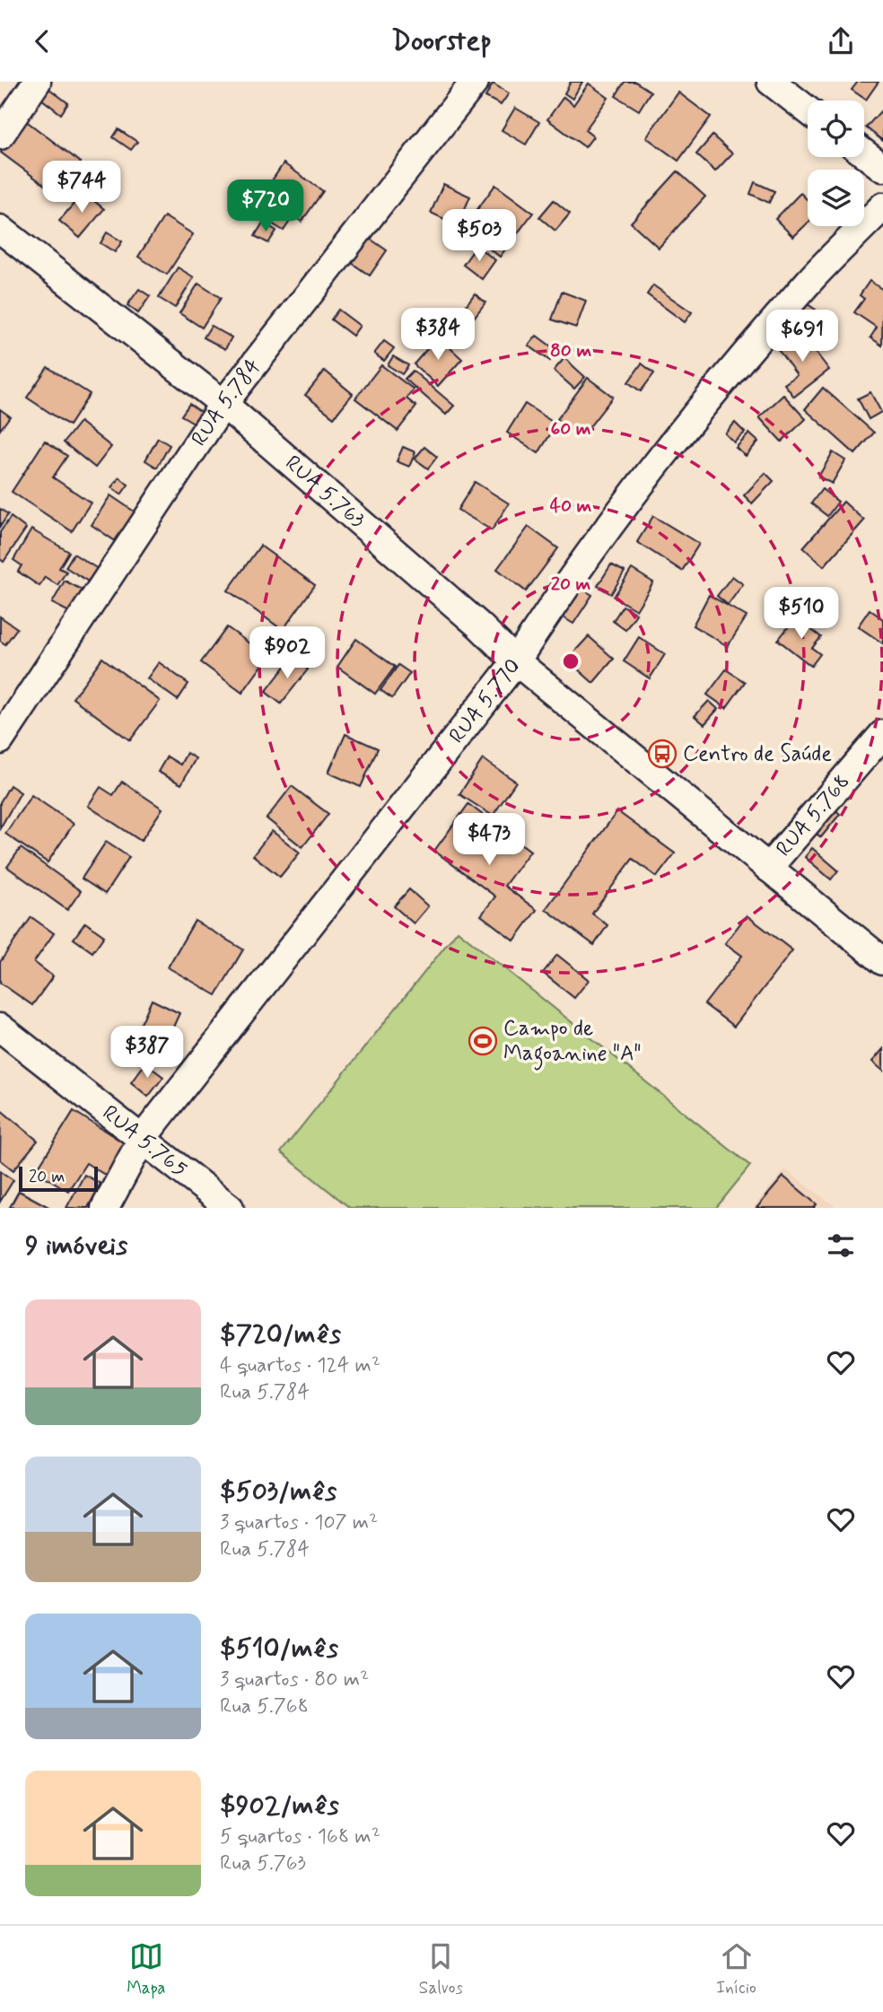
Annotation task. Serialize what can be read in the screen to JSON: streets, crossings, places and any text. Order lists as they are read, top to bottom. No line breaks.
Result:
{"streets":{"street":["RUA 5.784","RUA 5.763","RUA 5.770","RUA 5.768","RUA 5.765"]},"crossings":[["RUA 5.784","RUA 5.763"],["RUA 5.763","RUA 5.770"],["RUA 5.763","RUA 5.768"],["RUA 5.770","RUA 5.765"]],"places":{"bus stop":["Centro de Saúde"],"sports":["Campo de Magoanine \"A\""]},"scale_bar":"20 m","page":{"header":"Doorstep","price":["$744","$720","$503","$384","$691","$510","$902","$473","$387"],"scale":"20 m","heading":"9 imóveis","list":[{"name":"$720/mês","note":"4 quartos · 124 m² · Rua 5.784"},{"name":"$503/mês","note":"3 quartos · 107 m² · Rua 5.784"},{"name":"$510/mês","note":"3 quartos · 80 m² · Rua 5.768"},{"name":"$902/mês","note":"5 quartos · 168 m² · Rua 5.763"}],"tabs":["Mapa","Salvos","Início"]},"rings":["80 m","60 m","40 m","20 m"]}
